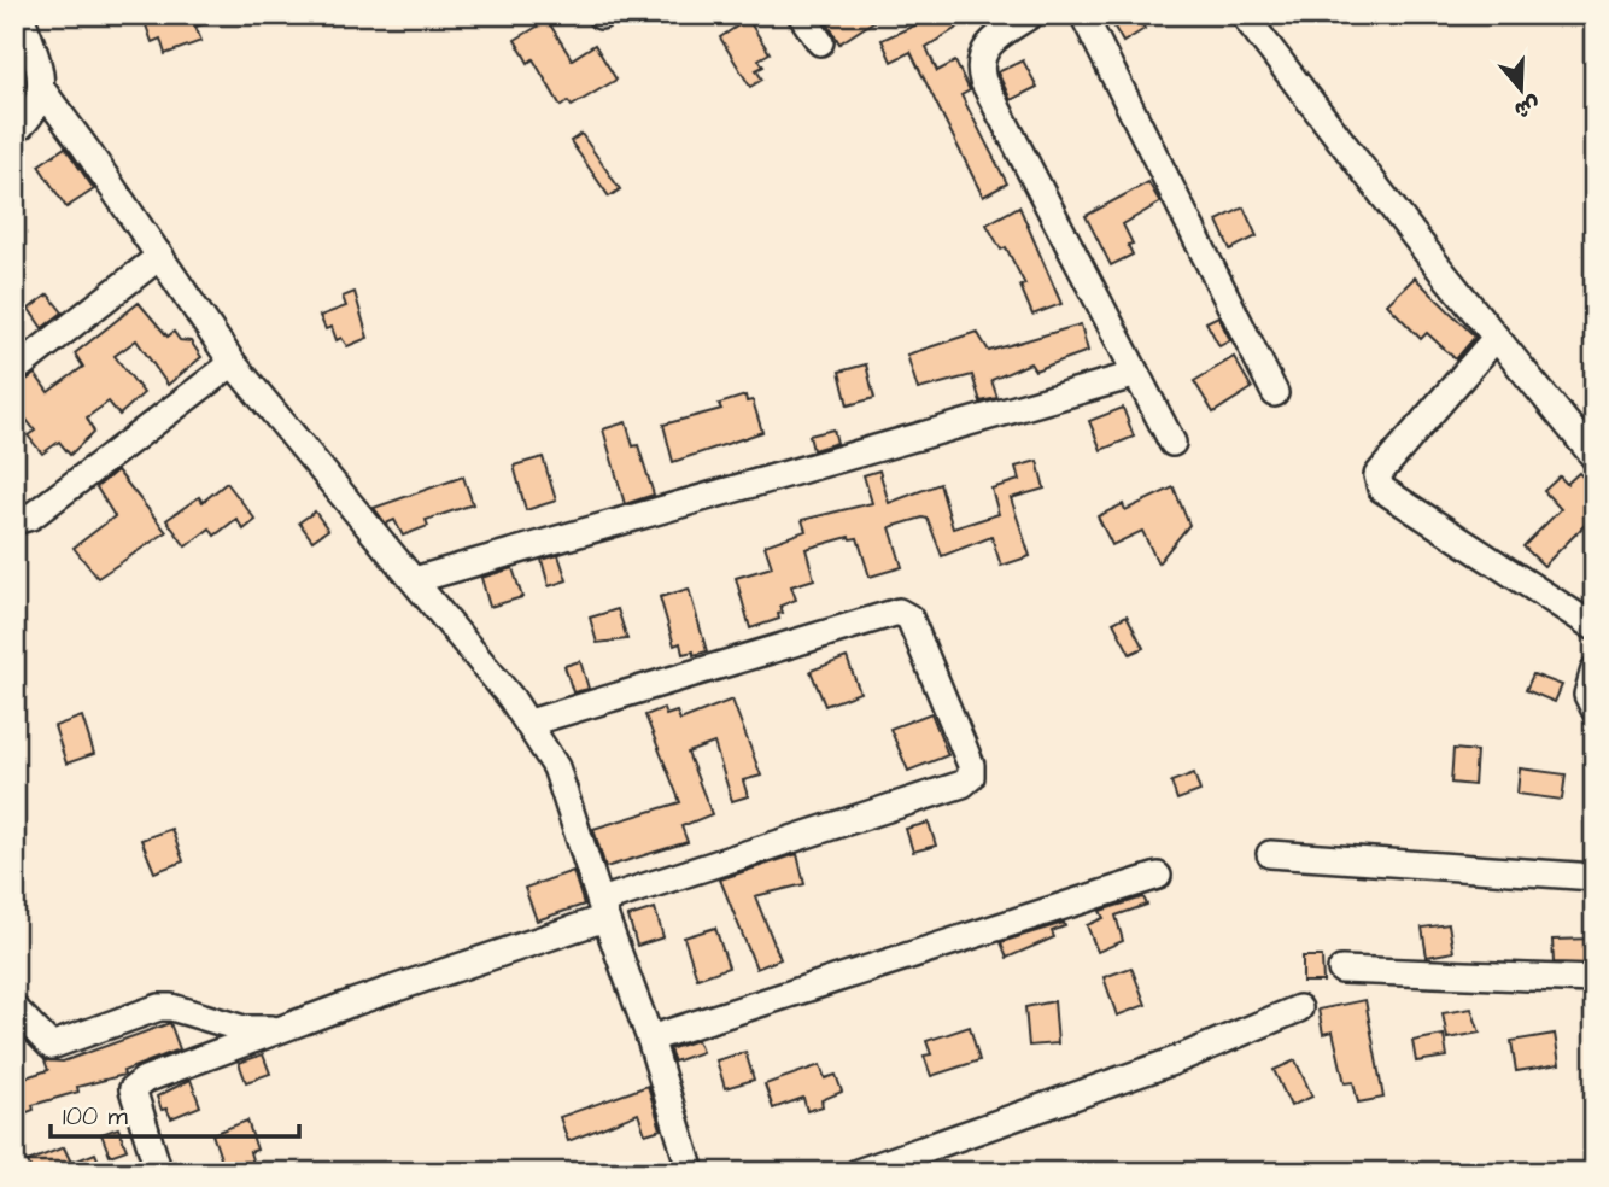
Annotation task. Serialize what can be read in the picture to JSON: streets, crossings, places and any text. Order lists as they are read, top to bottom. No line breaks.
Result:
{"scale_bar":"100 m","north":"bottom"}
